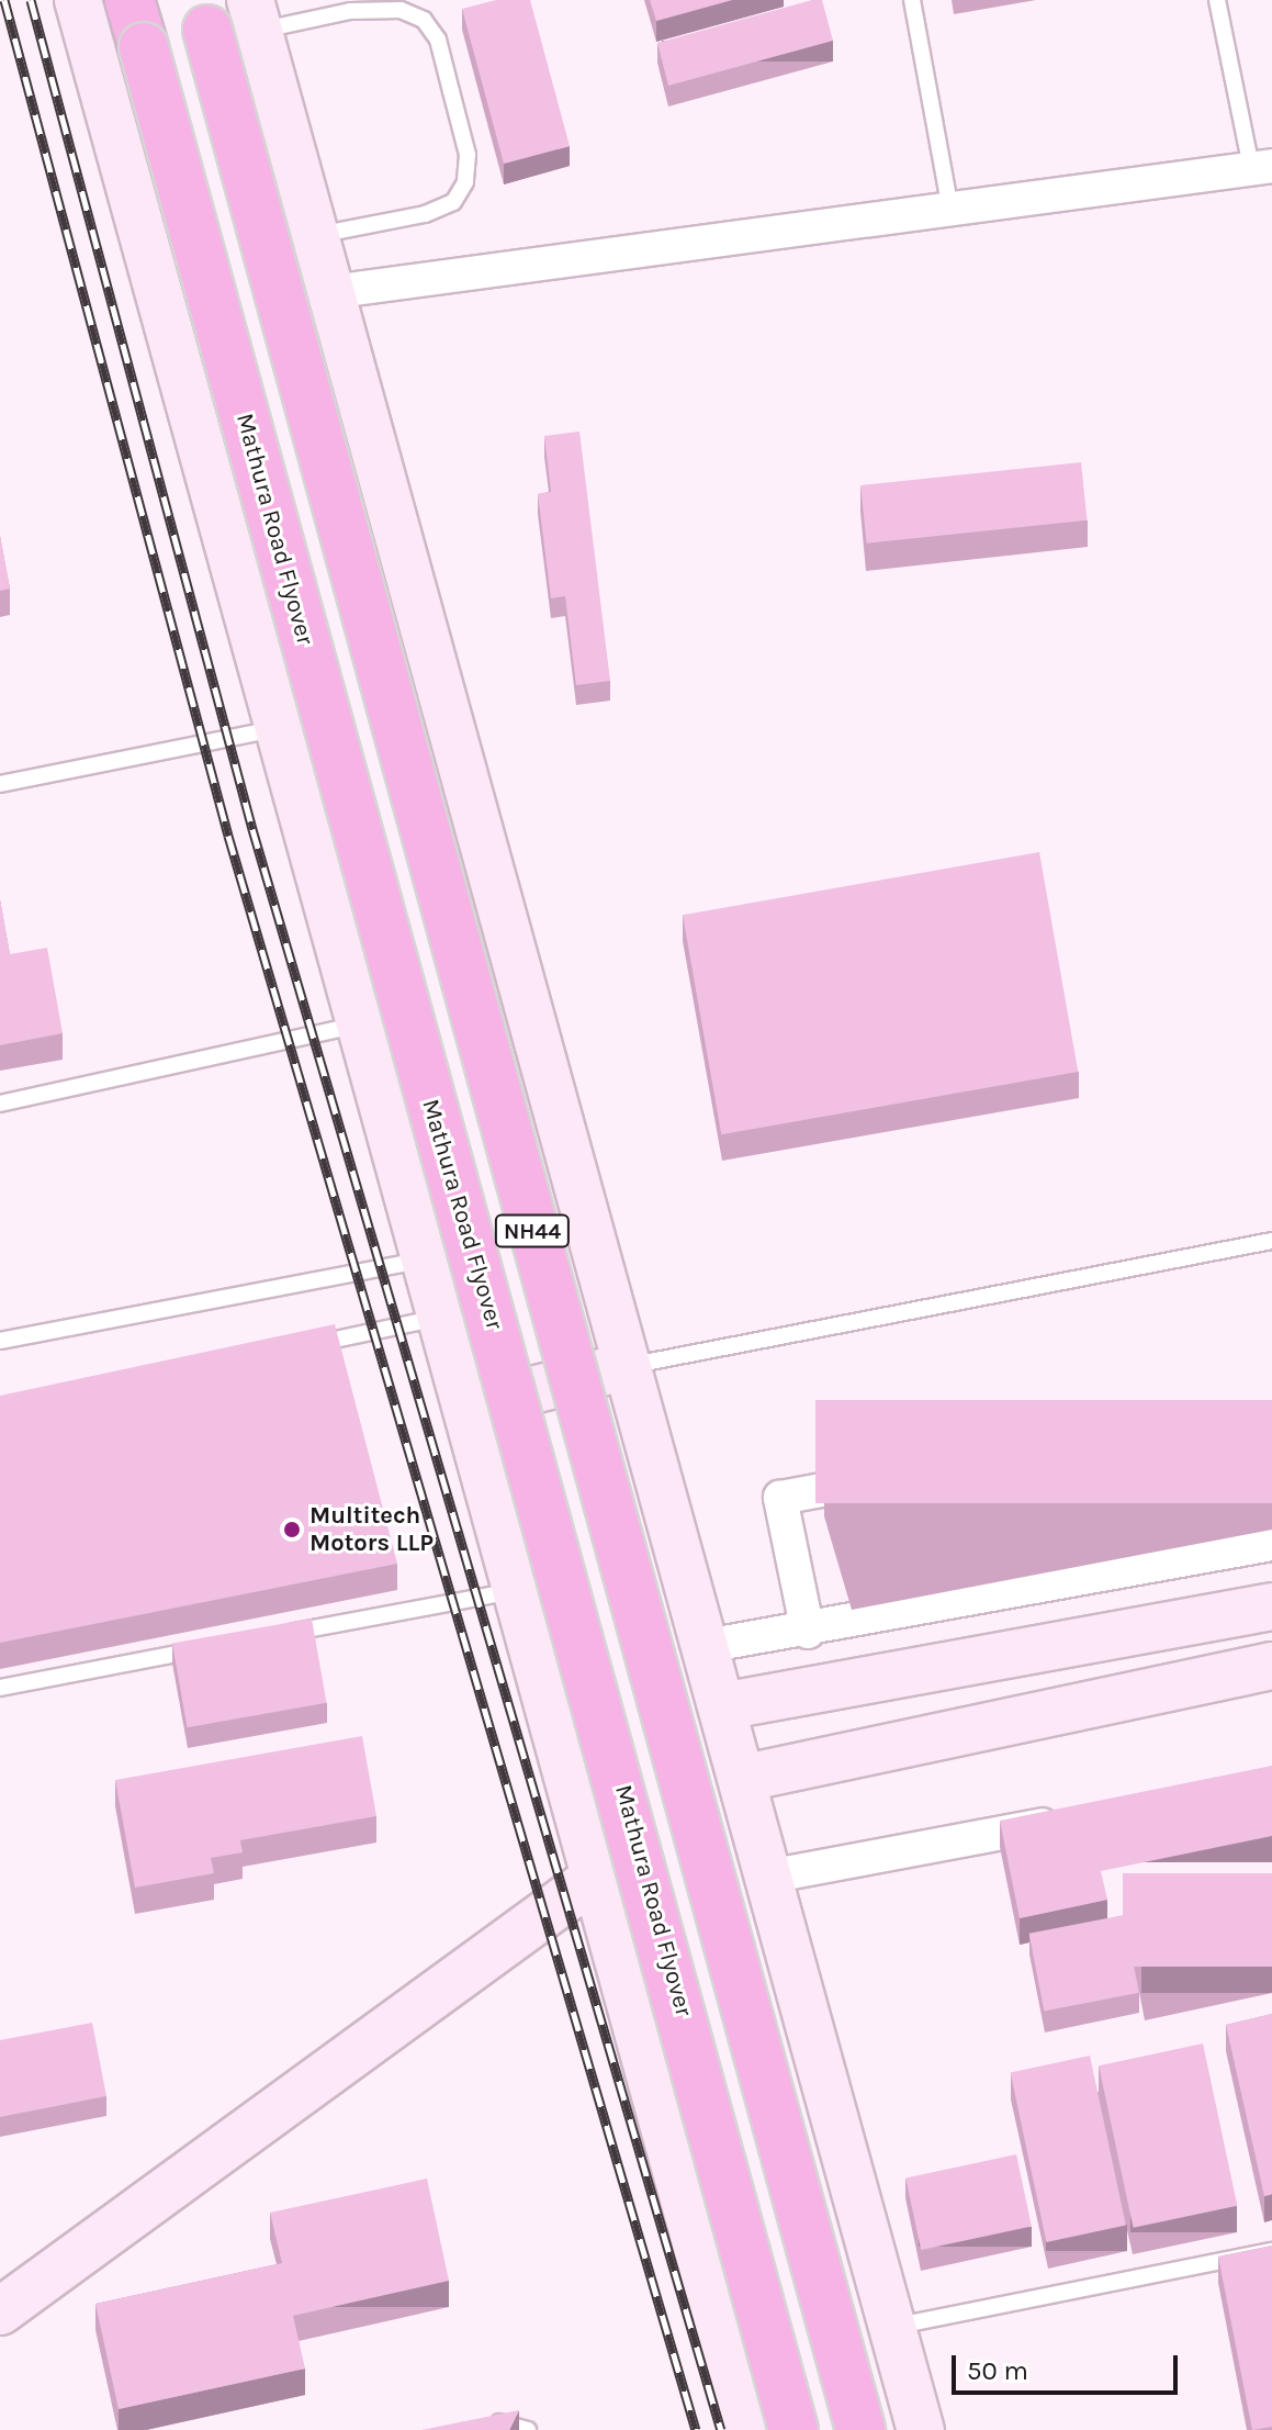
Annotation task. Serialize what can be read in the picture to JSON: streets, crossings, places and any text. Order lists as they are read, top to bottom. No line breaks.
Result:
{"streets":{"highway":["Mathura Road Flyover","NH44"]},"places":["Multitech Motors LLP"],"scale_bar":"50 m"}
